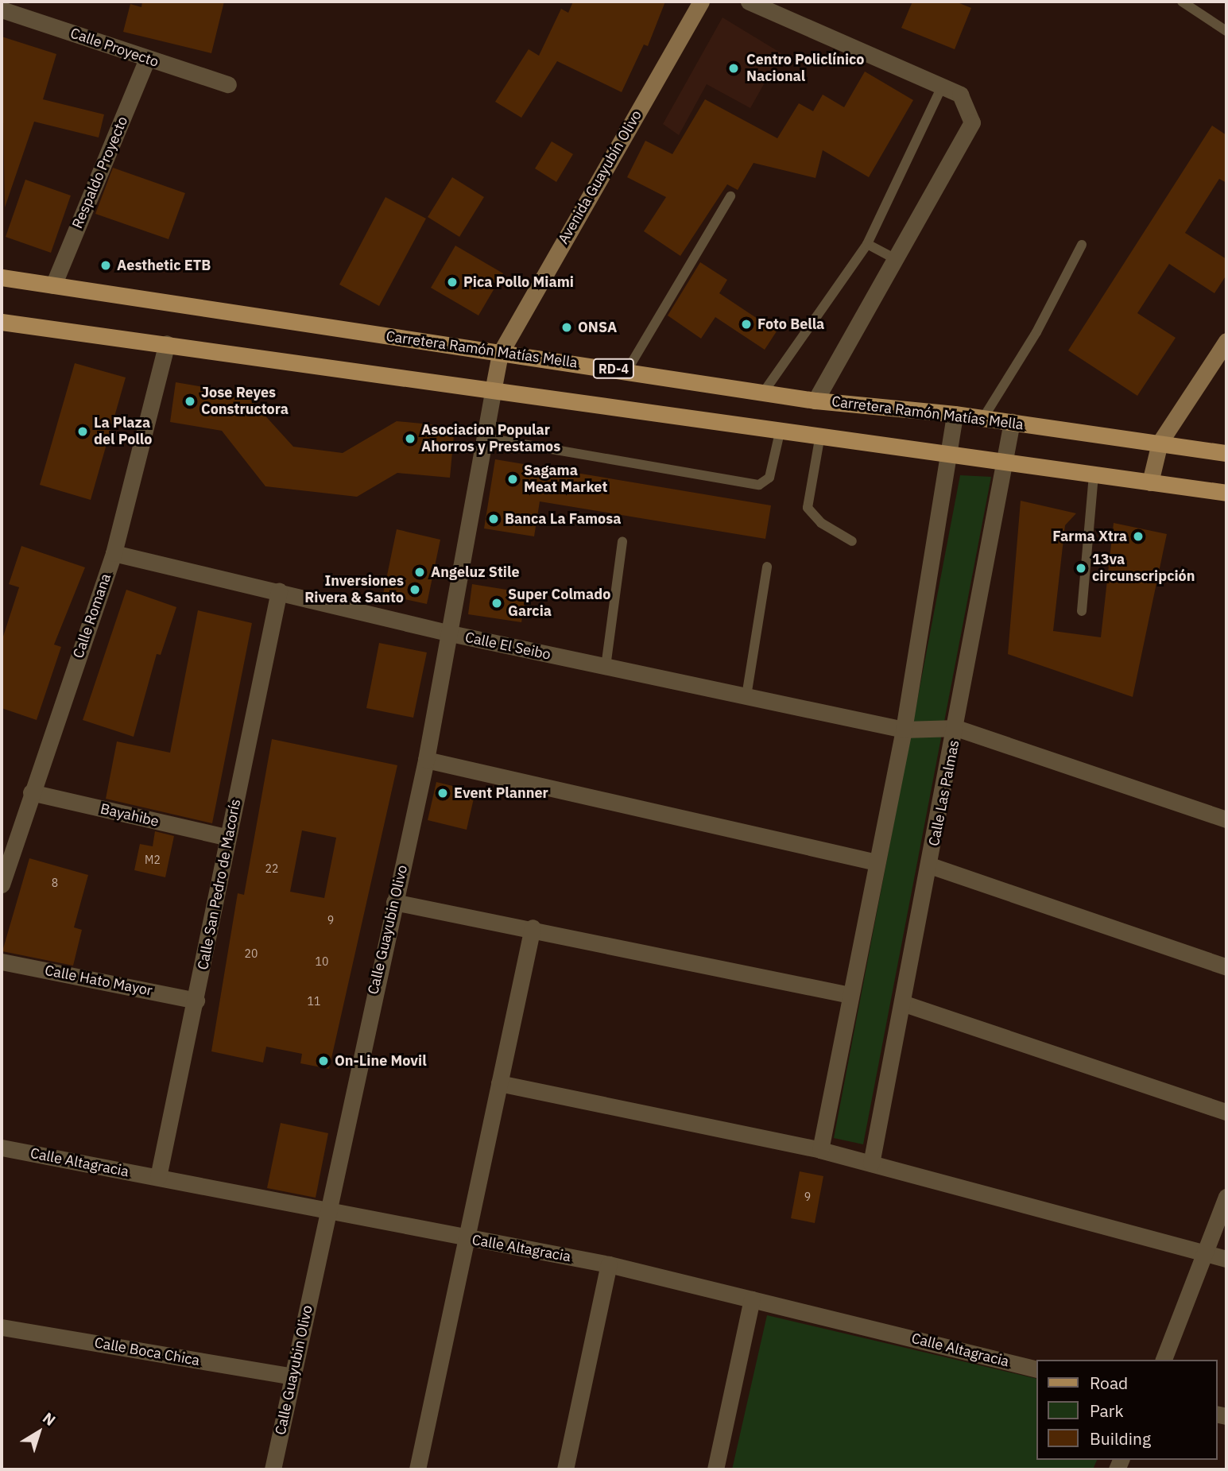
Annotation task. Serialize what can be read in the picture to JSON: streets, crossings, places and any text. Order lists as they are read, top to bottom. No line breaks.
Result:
{"streets":{"main road":["Avenida Guayubín Olivo","Carretera Ramón Matías Mella","RD-4"],"street":["Calle Proyecto","Respaldo Proyecto","Calle Romana","Calle El Seibo","Calle Las Palmas","Bayahibe","Calle San Pedro de Macorís","Calle Guayubin Olivo","Calle Hato Mayor","Calle Altagracia","Calle Boca Chica"]},"crossings":[["Calle Proyecto","Respaldo Proyecto"],["Respaldo Proyecto","Carretera Ramón Matías Mella"],["Avenida Guayubín Olivo","Carretera Ramón Matías Mella"],["Avenida Guayubín Olivo","Calle Guayubin Olivo"],["Carretera Ramón Matías Mella","Calle Las Palmas"],["Calle Romana","Calle El Seibo"],["Calle Romana","Bayahibe"],["Calle El Seibo","Calle Las Palmas"],["Calle El Seibo","Calle San Pedro de Macorís"],["Calle El Seibo","Calle Guayubin Olivo"],["Bayahibe","Calle San Pedro de Macorís"],["Calle San Pedro de Macorís","Calle Hato Mayor"],["Calle San Pedro de Macorís","Calle Altagracia"],["Calle Guayubin Olivo","Calle Altagracia"],["Calle Guayubin Olivo","Calle Boca Chica"]],"places":["Centro Policlínico Nacional","Aesthetic ETB","Pica Pollo Miami","Foto Bella","ONSA","Jose Reyes Constructora","La Plaza del Pollo","Asociacion Popular Ahorros y Prestamos","Sagama Meat Market","Banca La Famosa","Farma Xtra","13va circunscripción","Angeluz Stile","Inversiones Rivera & Santo","Super Colmado Garcia","Event Planner","On-Line Movil"],"house_numbers":["M2","22","8","9","20","10","11","9"],"legend":["Road","Park","Building"],"north":"top right"}
